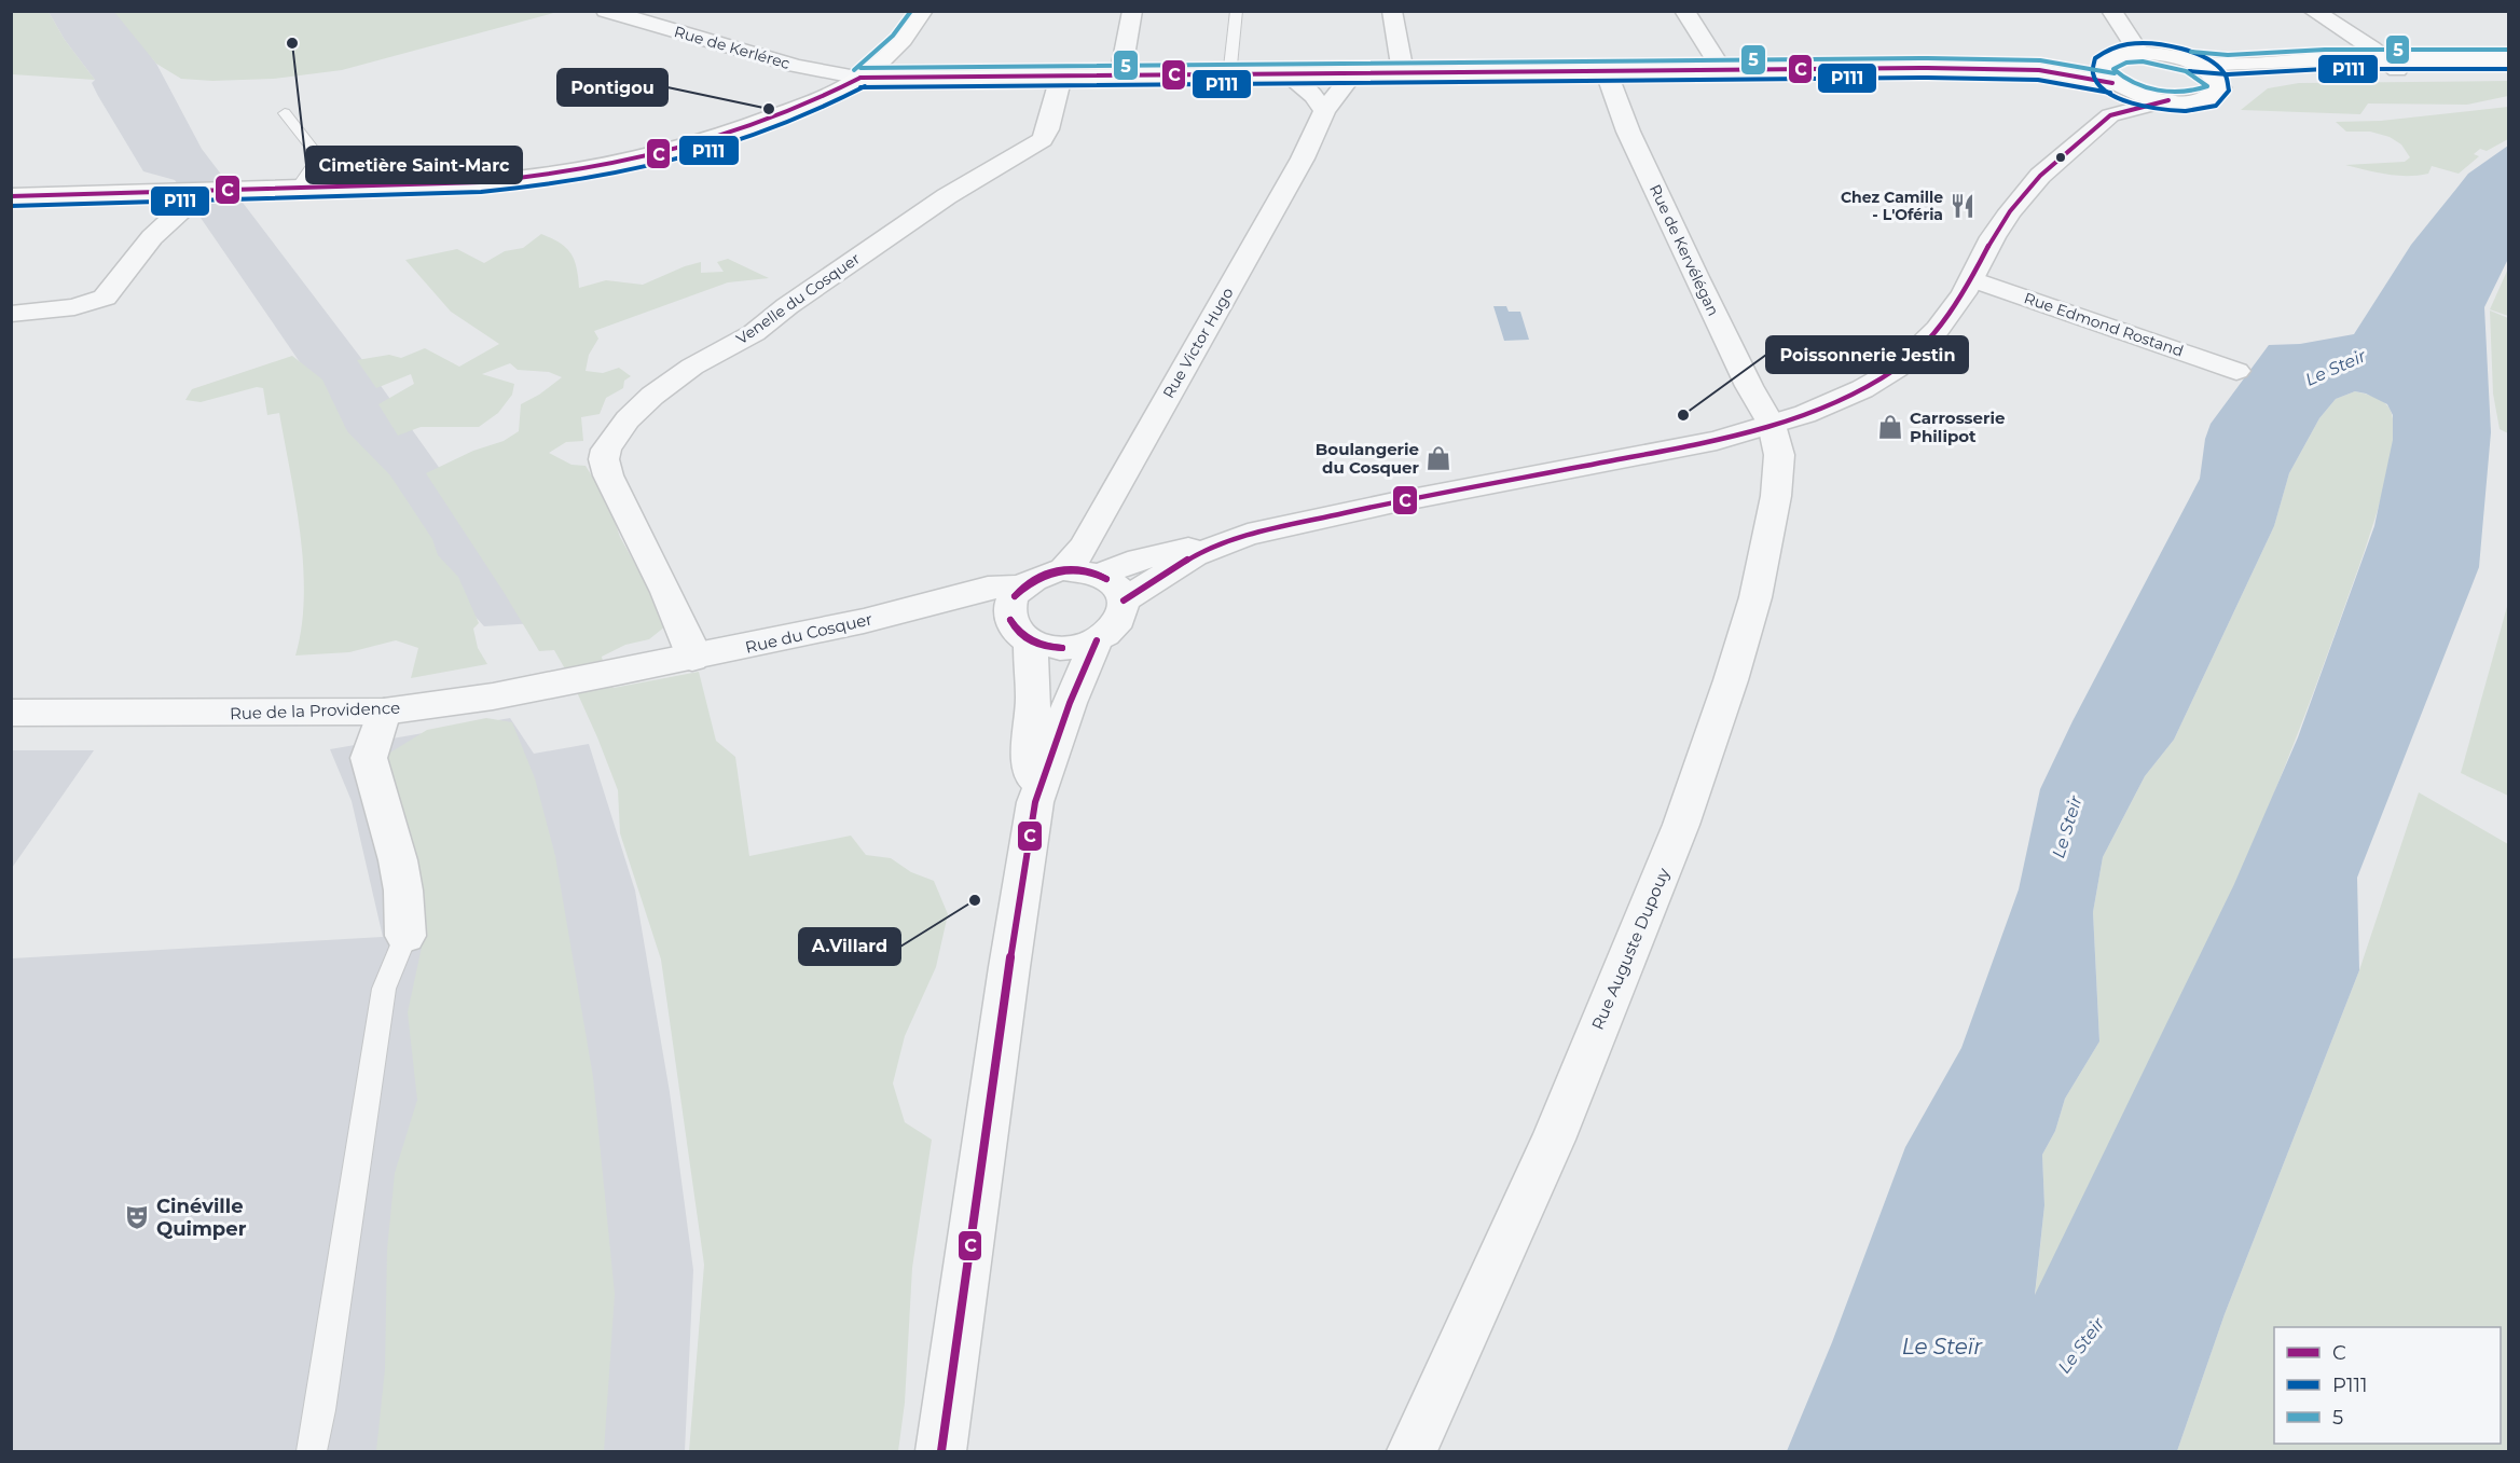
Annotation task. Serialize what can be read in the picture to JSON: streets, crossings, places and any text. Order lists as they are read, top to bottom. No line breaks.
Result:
{"streets":{"street":["Rue de Kerlérec","Rue de Kervélégan","Venelle du Cosquer","Rue Edmond Rostand","Rue Victor Hugo","Rue du Cosquer","Rue de la Providence","Rue Auguste Dupouy"]},"crossings":[["Rue de Kervélégan","Rue Auguste Dupouy"],["Venelle du Cosquer","Rue du Cosquer"],["Venelle du Cosquer","Rue de la Providence"],["Rue Victor Hugo","Rue du Cosquer"],["Rue du Cosquer","Rue de la Providence"]],"water":["Le Steir","Le Steïr"],"places":{"other":["Cimetière Saint-Marc","Pontigou","Poissonnerie Jestin","A.Villard"],"restaurant":["Chez Camille - L'Oféria"],"shop":["Carrosserie Philipot","Boulangerie du Cosquer"],"theatre":["Cinéville Quimper"]},"lines":["transit line 5","transit line P111","transit line C"],"legend":["C","P111","5"]}
